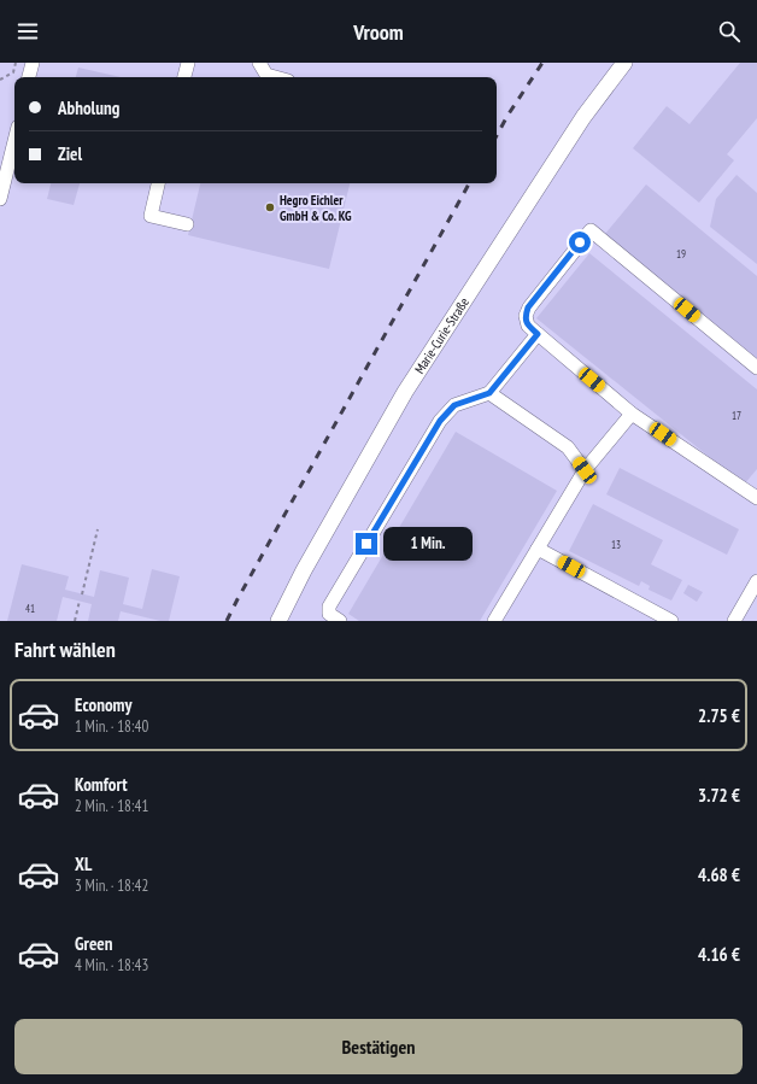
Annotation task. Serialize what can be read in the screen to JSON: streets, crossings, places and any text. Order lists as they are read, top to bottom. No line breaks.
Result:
{"streets":{"main road":["Marie-Curie-Straße"]},"places":["Hegro Eichler GmbH & Co. KG"],"house_numbers":["19","17","13","41"],"page":{"header":"Vroom","banner":["Abholung","Ziel"],"bubble":"1 Min.","heading":"Fahrt wählen","list":[{"name":"Economy","note":"1 Min. · 18:40","value":"2.75 €"},{"name":"Komfort","note":"2 Min. · 18:41","value":"3.72 €"},{"name":"XL","note":"3 Min. · 18:42","value":"4.68 €"},{"name":"Green","note":"4 Min. · 18:43","value":"4.16 €"}],"buttons":"Bestätigen"}}
